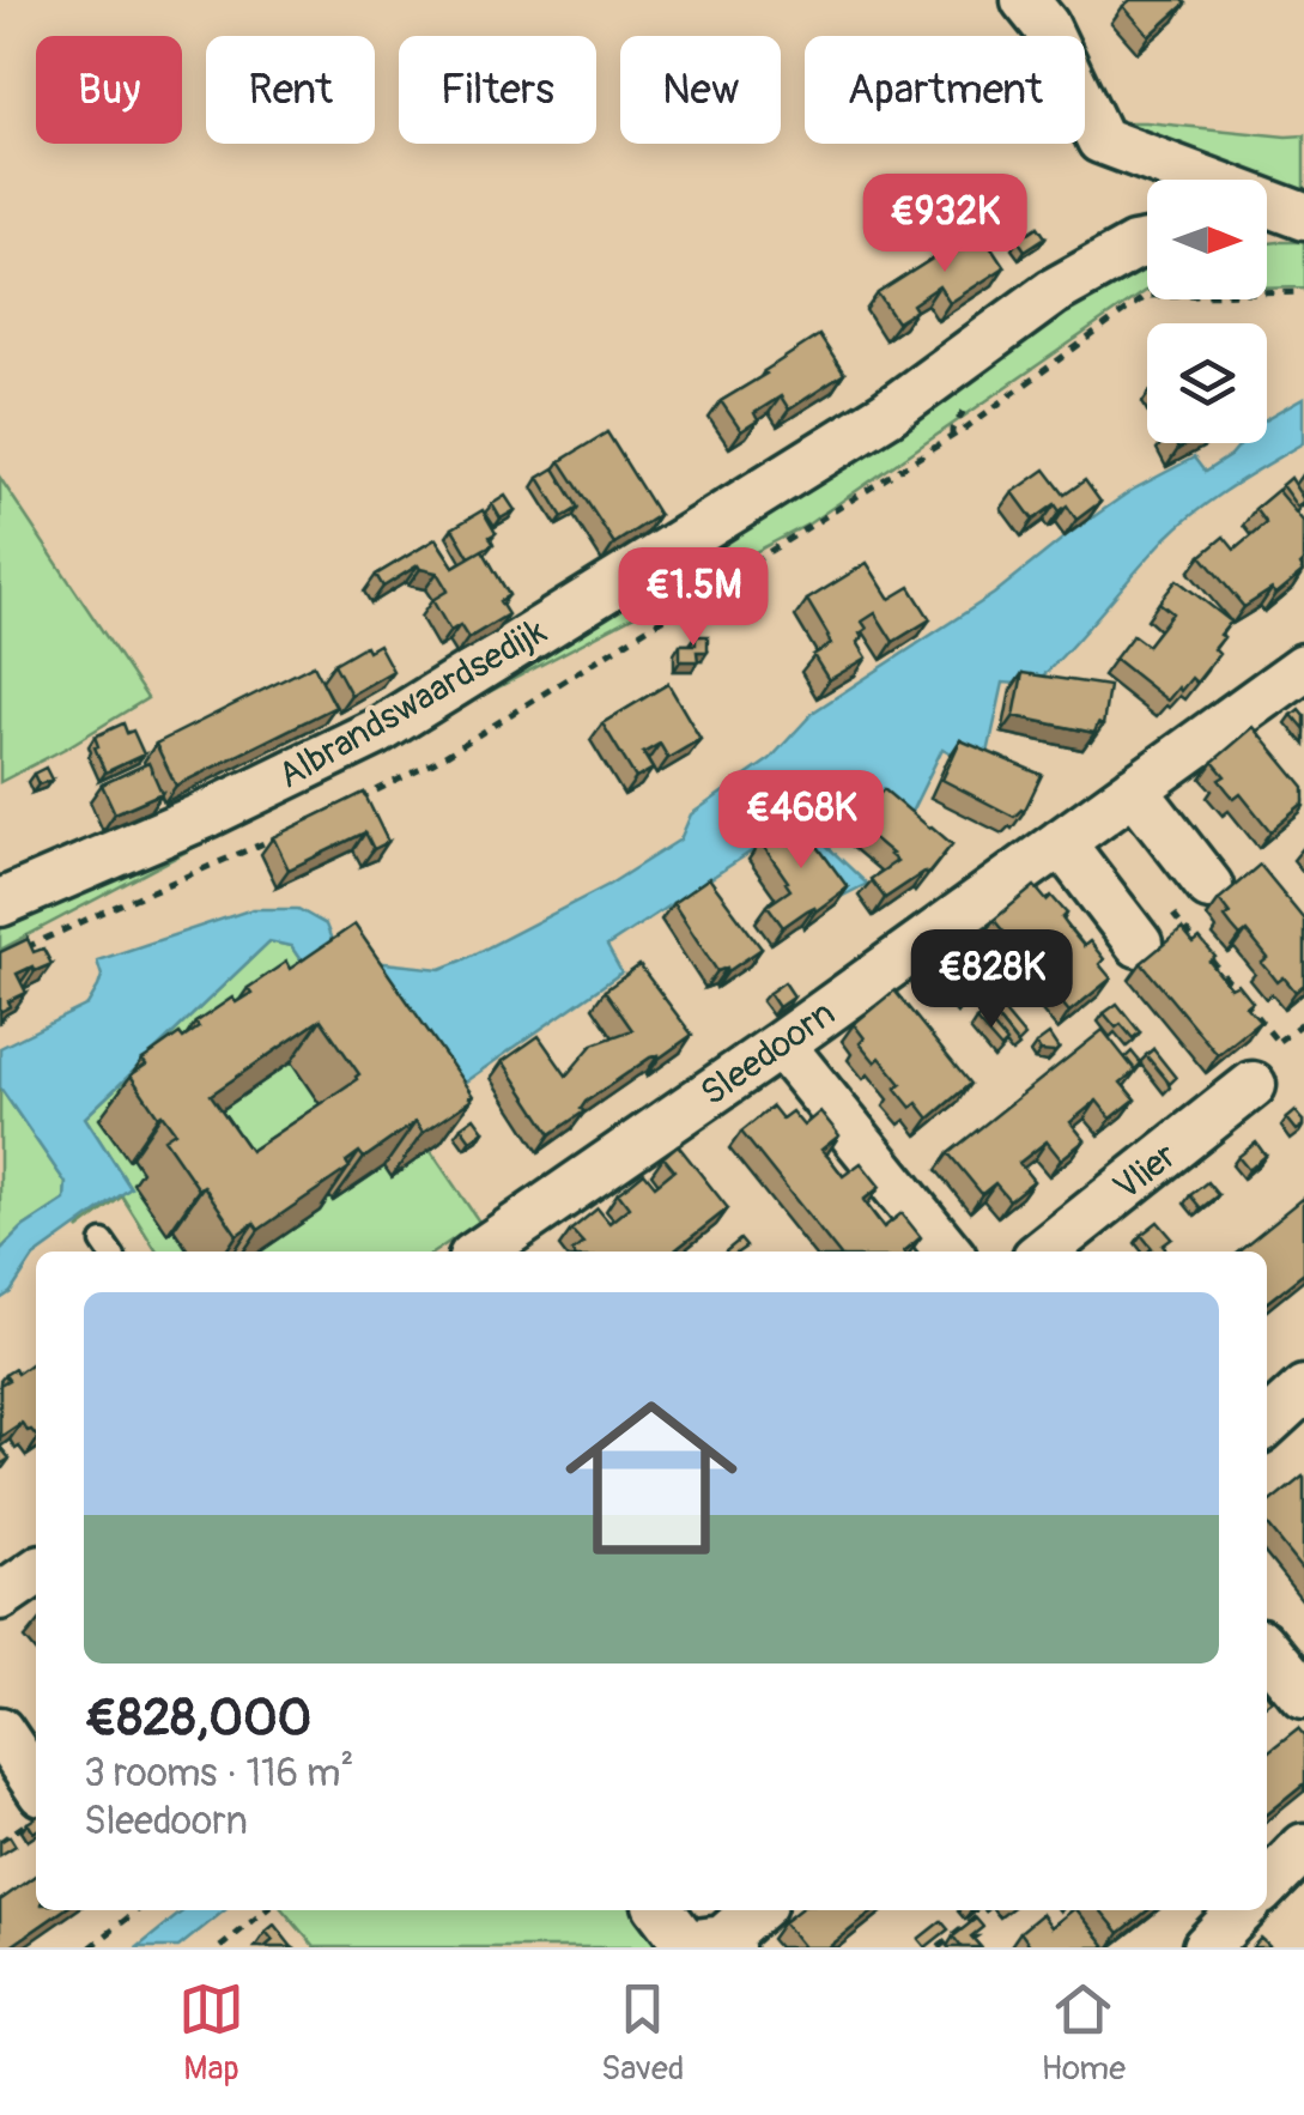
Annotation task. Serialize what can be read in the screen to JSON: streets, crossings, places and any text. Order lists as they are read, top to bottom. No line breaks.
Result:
{"streets":{"street":["Albrandswaardsedijk","Sleedoorn","Vlier"]},"north":"right","page":{"chip":["Buy","Rent","Filters","New","Apartment"],"price":["€932K","€1.5M","€468K","€828K"],"list":[{"name":"€828,000","note":"3 rooms · 116 m² · Sleedoorn"}],"tabs":["Map","Saved","Home"]}}
